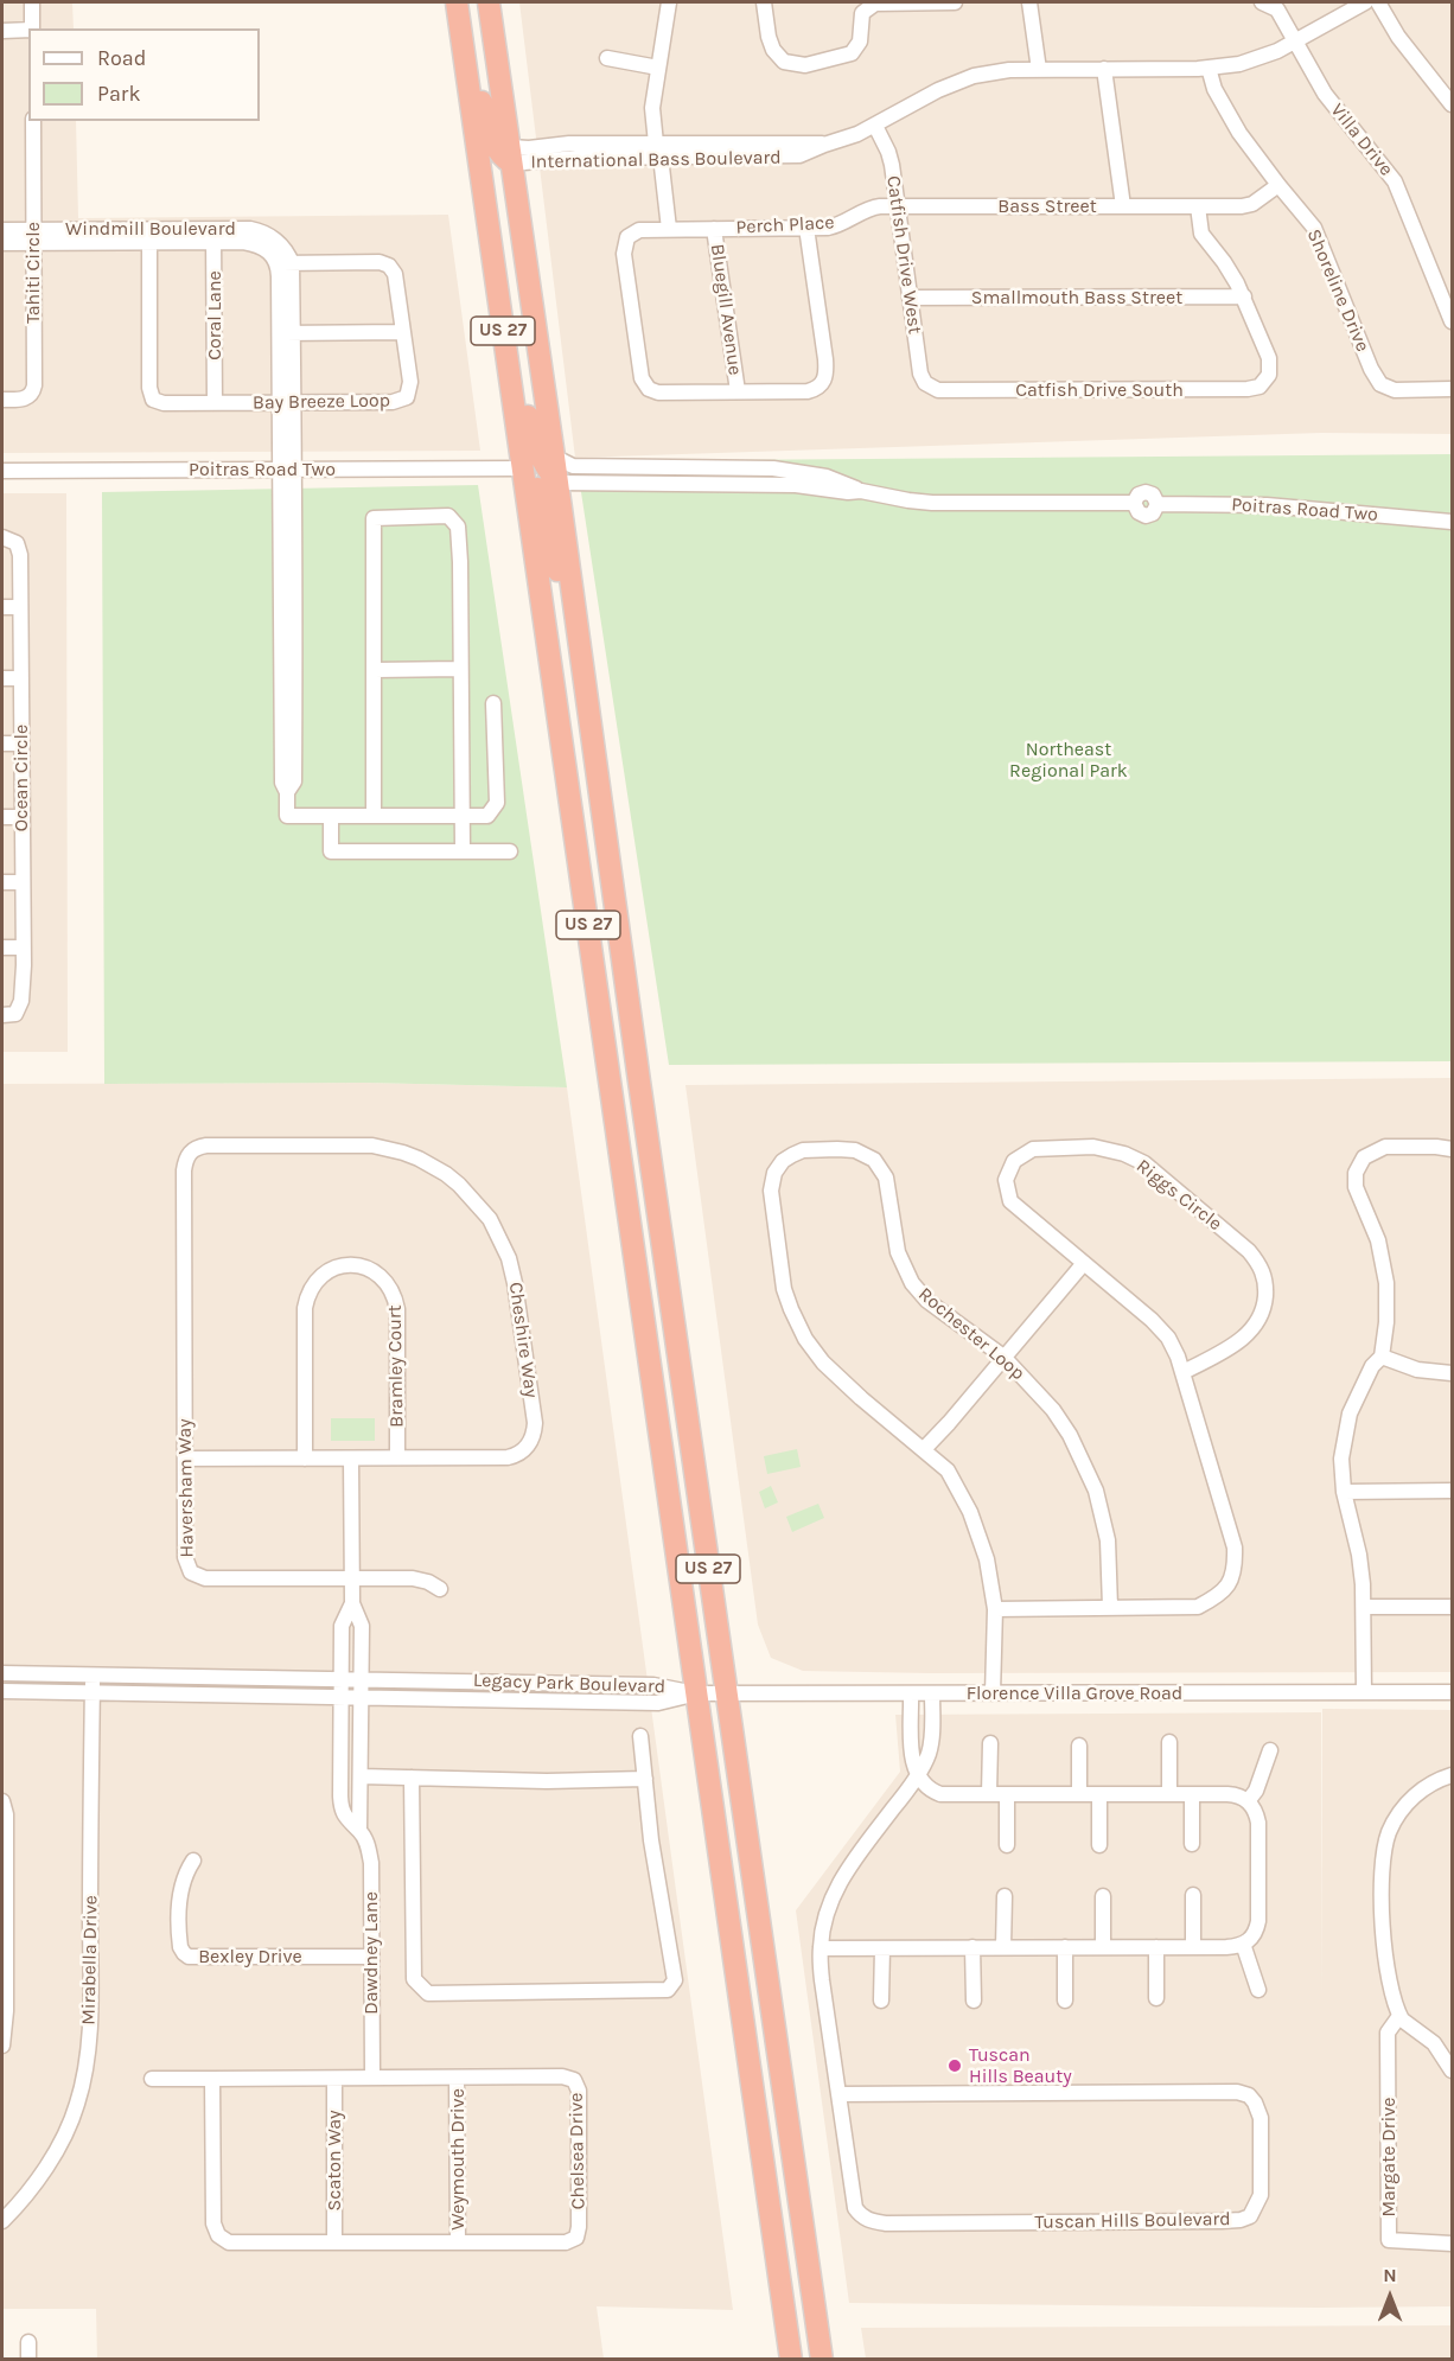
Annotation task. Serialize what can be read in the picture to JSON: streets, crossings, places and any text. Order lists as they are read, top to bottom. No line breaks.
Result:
{"streets":{"highway":["US 27"],"street":["Villa Drive","International Bass Boulevard","Bass Street","Perch Place","Windmill Boulevard","Catfish Drive West","Tahiti Circle","Shoreline Drive","Smallmouth Bass Street","Bluegill Avenue","Coral Lane","Catfish Drive South","Bay Breeze Loop","Poitras Road Two","Ocean Circle","Riggs Circle","Rochester Loop","Cheshire Way","Bramley Court","Haversham Way","Legacy Park Boulevard","Florence Villa Grove Road","Dawdney Lane","Bexley Drive","Mirabella Drive","Chelsea Drive","Margate Drive","Weymouth Drive","Scaton Way","Tuscan Hills Boulevard"]},"crossings":[["Villa Drive","International Bass Boulevard"],["International Bass Boulevard","Catfish Drive West"],["International Bass Boulevard","Shoreline Drive"],["International Bass Boulevard","US 27"],["Bass Street","Perch Place"],["Bass Street","Catfish Drive West"],["Bass Street","Shoreline Drive"],["Perch Place","Catfish Drive West"],["Perch Place","Bluegill Avenue"],["Windmill Boulevard","Tahiti Circle"],["Windmill Boulevard","Coral Lane"],["Windmill Boulevard","Bay Breeze Loop"],["Catfish Drive West","Smallmouth Bass Street"],["Catfish Drive West","Catfish Drive South"],["Smallmouth Bass Street","Catfish Drive South"],["Coral Lane","Bay Breeze Loop"],["US 27","Poitras Road Two"],["US 27","Legacy Park Boulevard"],["US 27","Florence Villa Grove Road"],["Riggs Circle","Rochester Loop"],["Rochester Loop","Florence Villa Grove Road"],["Cheshire Way","Bramley Court"],["Cheshire Way","Haversham Way"],["Legacy Park Boulevard","Florence Villa Grove Road"],["Legacy Park Boulevard","Dawdney Lane"],["Legacy Park Boulevard","Mirabella Drive"],["Florence Villa Grove Road","Tuscan Hills Boulevard"],["Dawdney Lane","Bexley Drive"],["Dawdney Lane","Chelsea Drive"],["Chelsea Drive","Weymouth Drive"],["Chelsea Drive","Scaton Way"]],"parks":["Northeast Regional Park"],"places":["Tuscan Hills Beauty"],"legend":["Road","Park"],"north":"top"}
